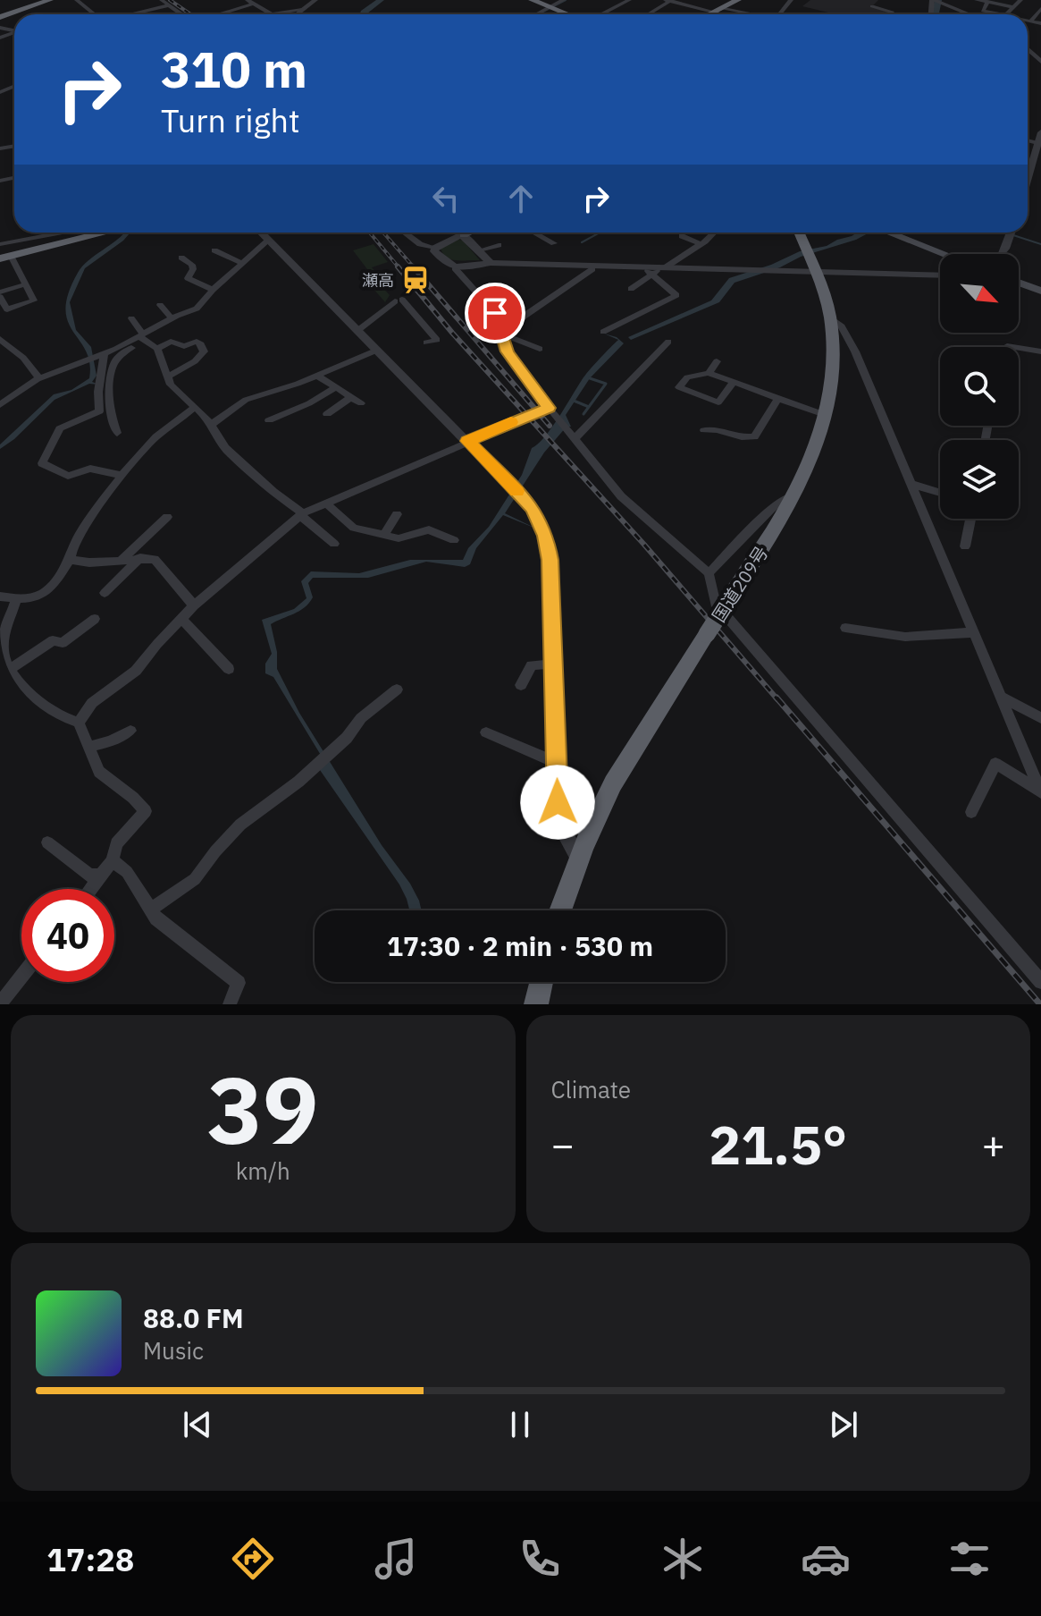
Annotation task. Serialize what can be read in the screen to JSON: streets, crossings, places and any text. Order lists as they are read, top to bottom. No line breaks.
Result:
{"streets":{"highway":["国道209号"]},"places":{"station":["瀬高"]},"north":"bottom right","page":{"turn":["310 m","Turn right"],"limit":"40","trip":"17:30 · 2 min · 530 m","tile":[["39","km/h"],"Climate"],"heat":["−","21.5°","+"],"song":["88.0 FM","Music"],"tabs":"17:28"}}
